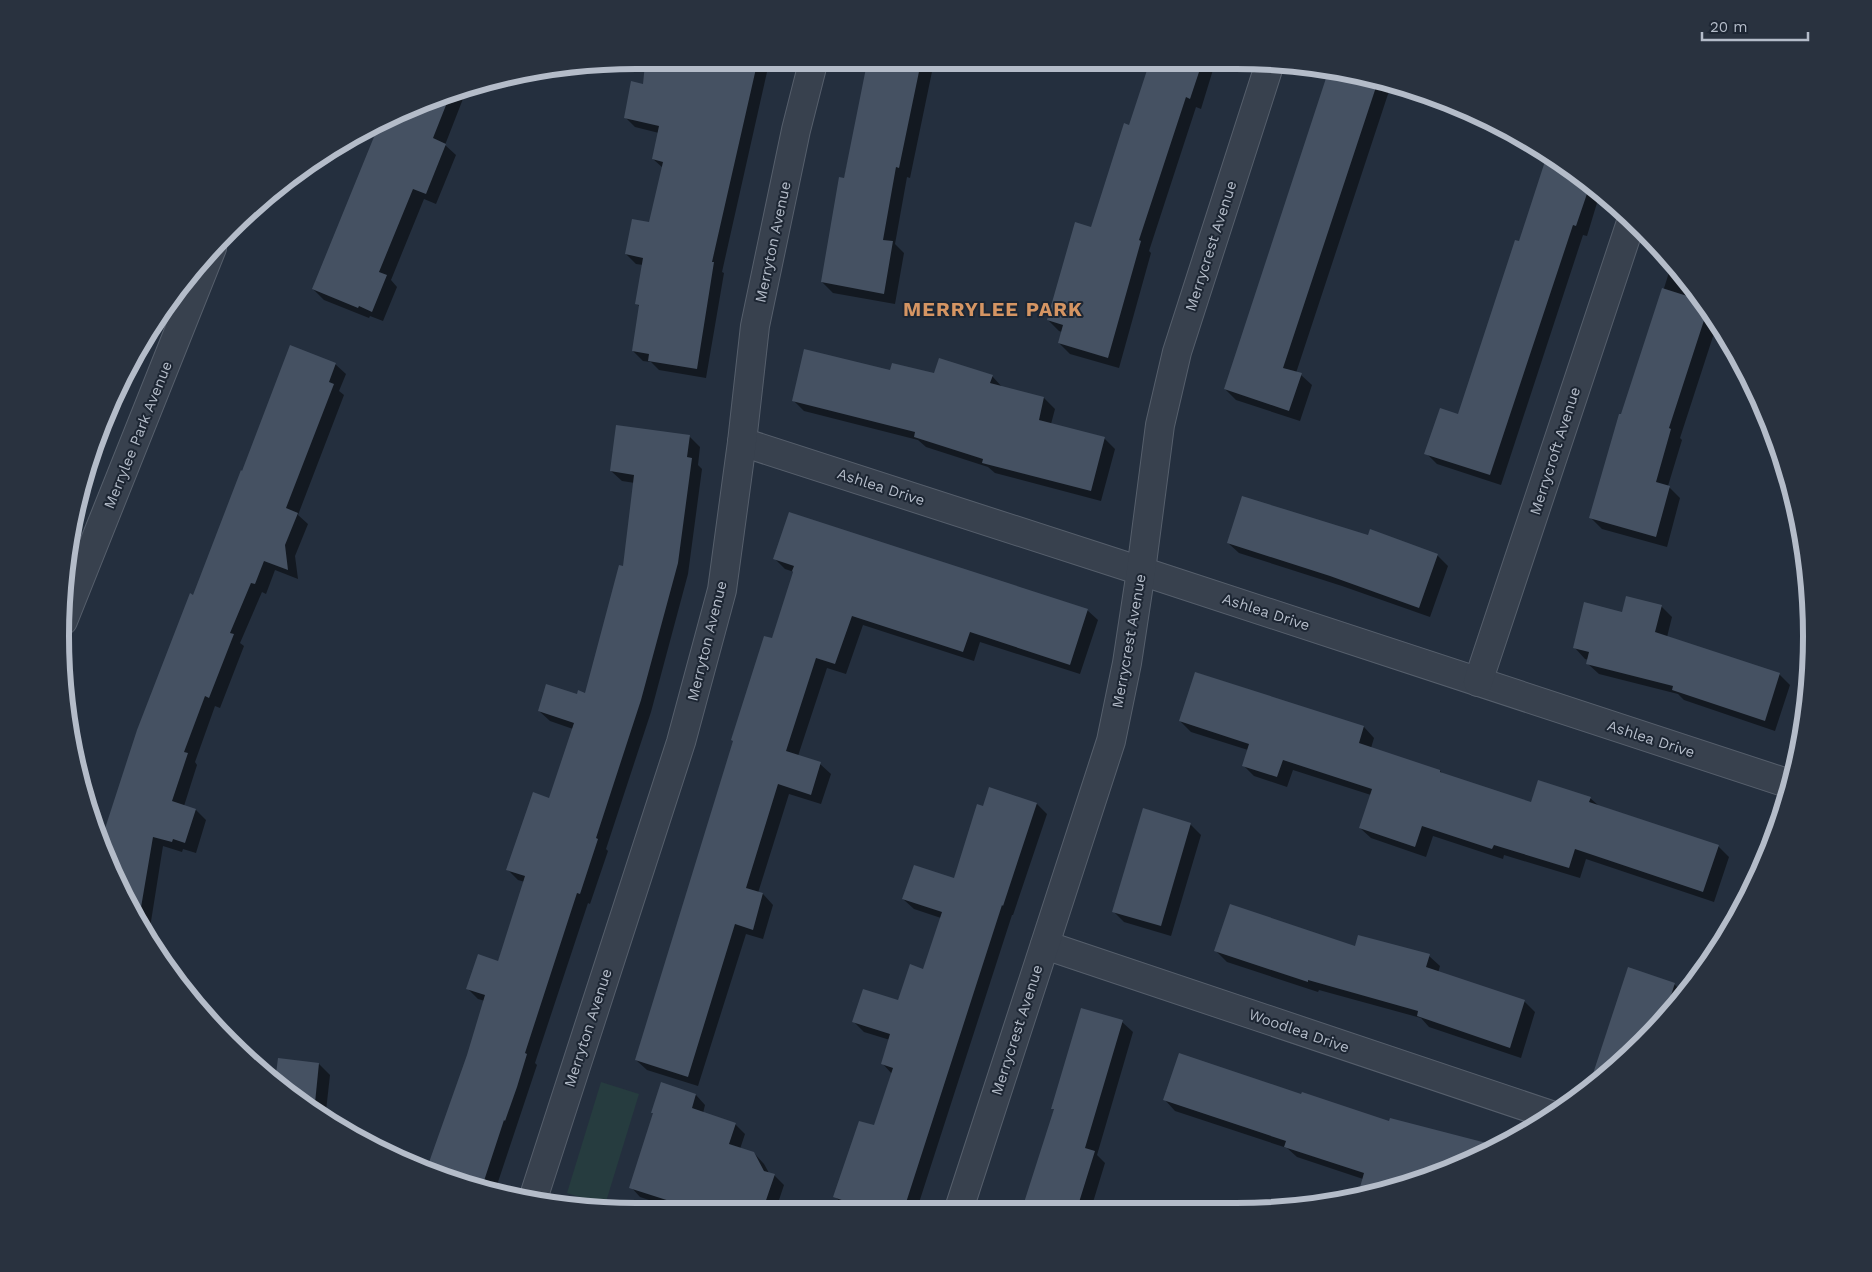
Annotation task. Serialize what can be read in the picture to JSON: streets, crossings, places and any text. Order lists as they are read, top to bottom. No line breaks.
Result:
{"streets":{"street":["Merryton Avenue","Merrycrest Avenue","Merrylee Park Avenue","Merrycroft Avenue","Ashlea Drive","Woodlea Drive"]},"crossings":[["Merryton Avenue","Ashlea Drive"],["Merrycrest Avenue","Ashlea Drive"],["Merrycrest Avenue","Woodlea Drive"],["Merrycroft Avenue","Ashlea Drive"]],"districts":["MERRYLEE PARK"],"scale_bar":"20 m"}
